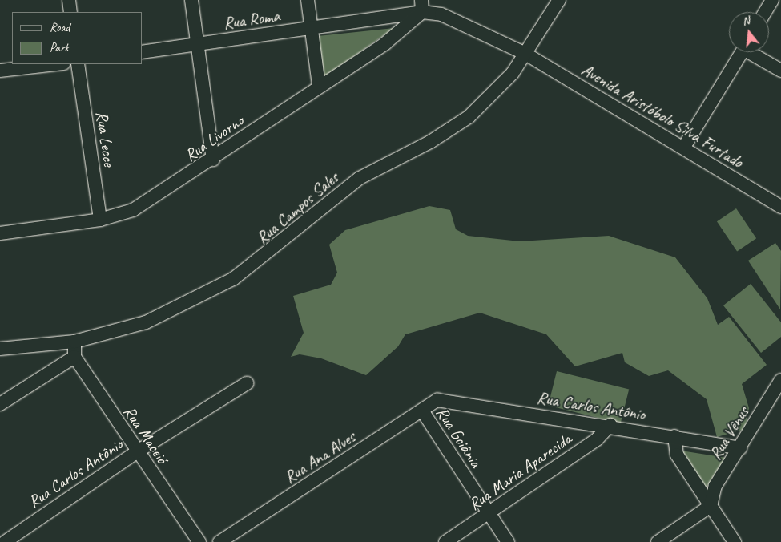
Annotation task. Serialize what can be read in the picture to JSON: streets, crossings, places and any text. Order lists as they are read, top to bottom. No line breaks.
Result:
{"streets":{"street":["Rua Roma","Avenida Aristóbolo Silva Furtado","Rua Livorno","Rua Lecce","Rua Campos Sales","Rua Carlos Antônio","Rua Vênus","Rua Maceió","Rua Goiânia","Rua Ana Alves","Rua Maria Aparecida"]},"crossings":[["Rua Roma","Avenida Aristóbolo Silva Furtado"],["Rua Roma","Rua Livorno"],["Rua Roma","Rua Campos Sales"],["Avenida Aristóbolo Silva Furtado","Rua Campos Sales"],["Rua Livorno","Rua Lecce"],["Rua Carlos Antônio","Rua Vênus"],["Rua Carlos Antônio","Rua Maceió"],["Rua Carlos Antônio","Rua Ana Alves"],["Rua Carlos Antônio","Rua Maria Aparecida"],["Rua Goiânia","Rua Ana Alves"],["Rua Goiânia","Rua Maria Aparecida"]],"legend":["Road","Park"],"north":"top"}
